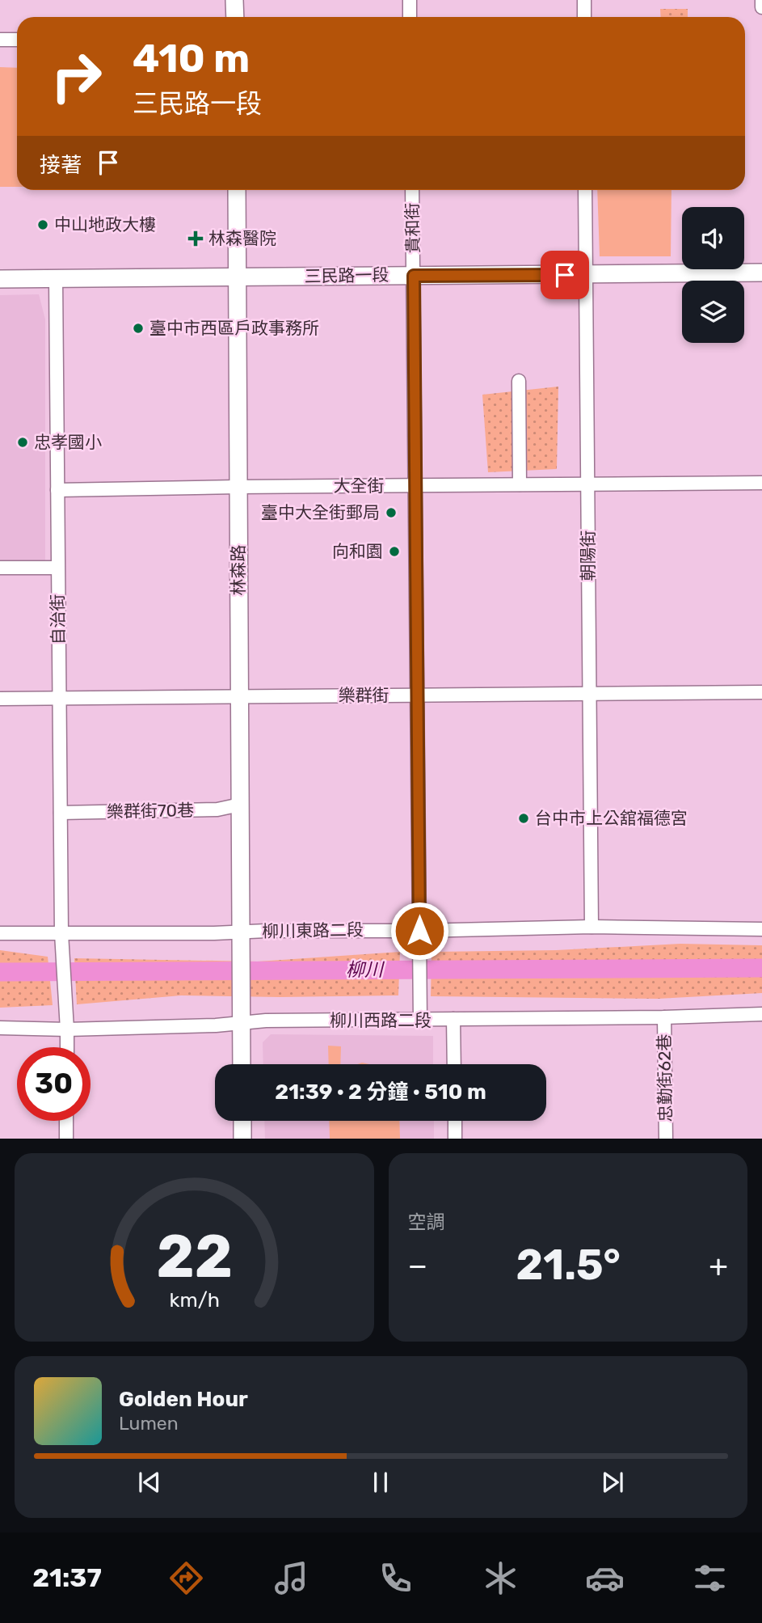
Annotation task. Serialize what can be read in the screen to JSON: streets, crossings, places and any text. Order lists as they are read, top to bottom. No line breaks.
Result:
{"streets":{"main road":["三民路一段","林森路"],"street":["貴和街","大全街","朝陽街","自治街","樂群街","樂群街70巷","柳川東路二段","柳川西路二段","忠勤街62巷"]},"crossings":[["貴和街","三民路一段"],["貴和街","大全街"],["貴和街","樂群街"],["貴和街","柳川東路二段"],["貴和街","柳川西路二段"],["三民路一段","朝陽街"],["三民路一段","林森路"],["三民路一段","自治街"],["大全街","朝陽街"],["大全街","林森路"],["大全街","自治街"],["朝陽街","樂群街"],["朝陽街","柳川東路二段"],["林森路","樂群街"],["林森路","樂群街70巷"],["林森路","柳川東路二段"],["林森路","柳川西路二段"],["自治街","樂群街"],["自治街","樂群街70巷"],["自治街","柳川東路二段"],["自治街","柳川西路二段"],["柳川西路二段","忠勤街62巷"]],"water":["柳川"],"places":{"other":["中山地政大樓","臺中市西區戶政事務所","忠孝國小","臺中大全街郵局","向和園","台中市上公舘福德宮"],"health":["林森醫院"]},"page":{"turn":["410 m","三民路一段"],"then":"接著","limit":"30","trip":"21:39 · 2 分鐘 · 510 m","tile":"空調","heat":["−","21.5°","+"],"song":["Golden Hour","Lumen"],"tabs":"21:37","gauge":["22","km/h"]}}
